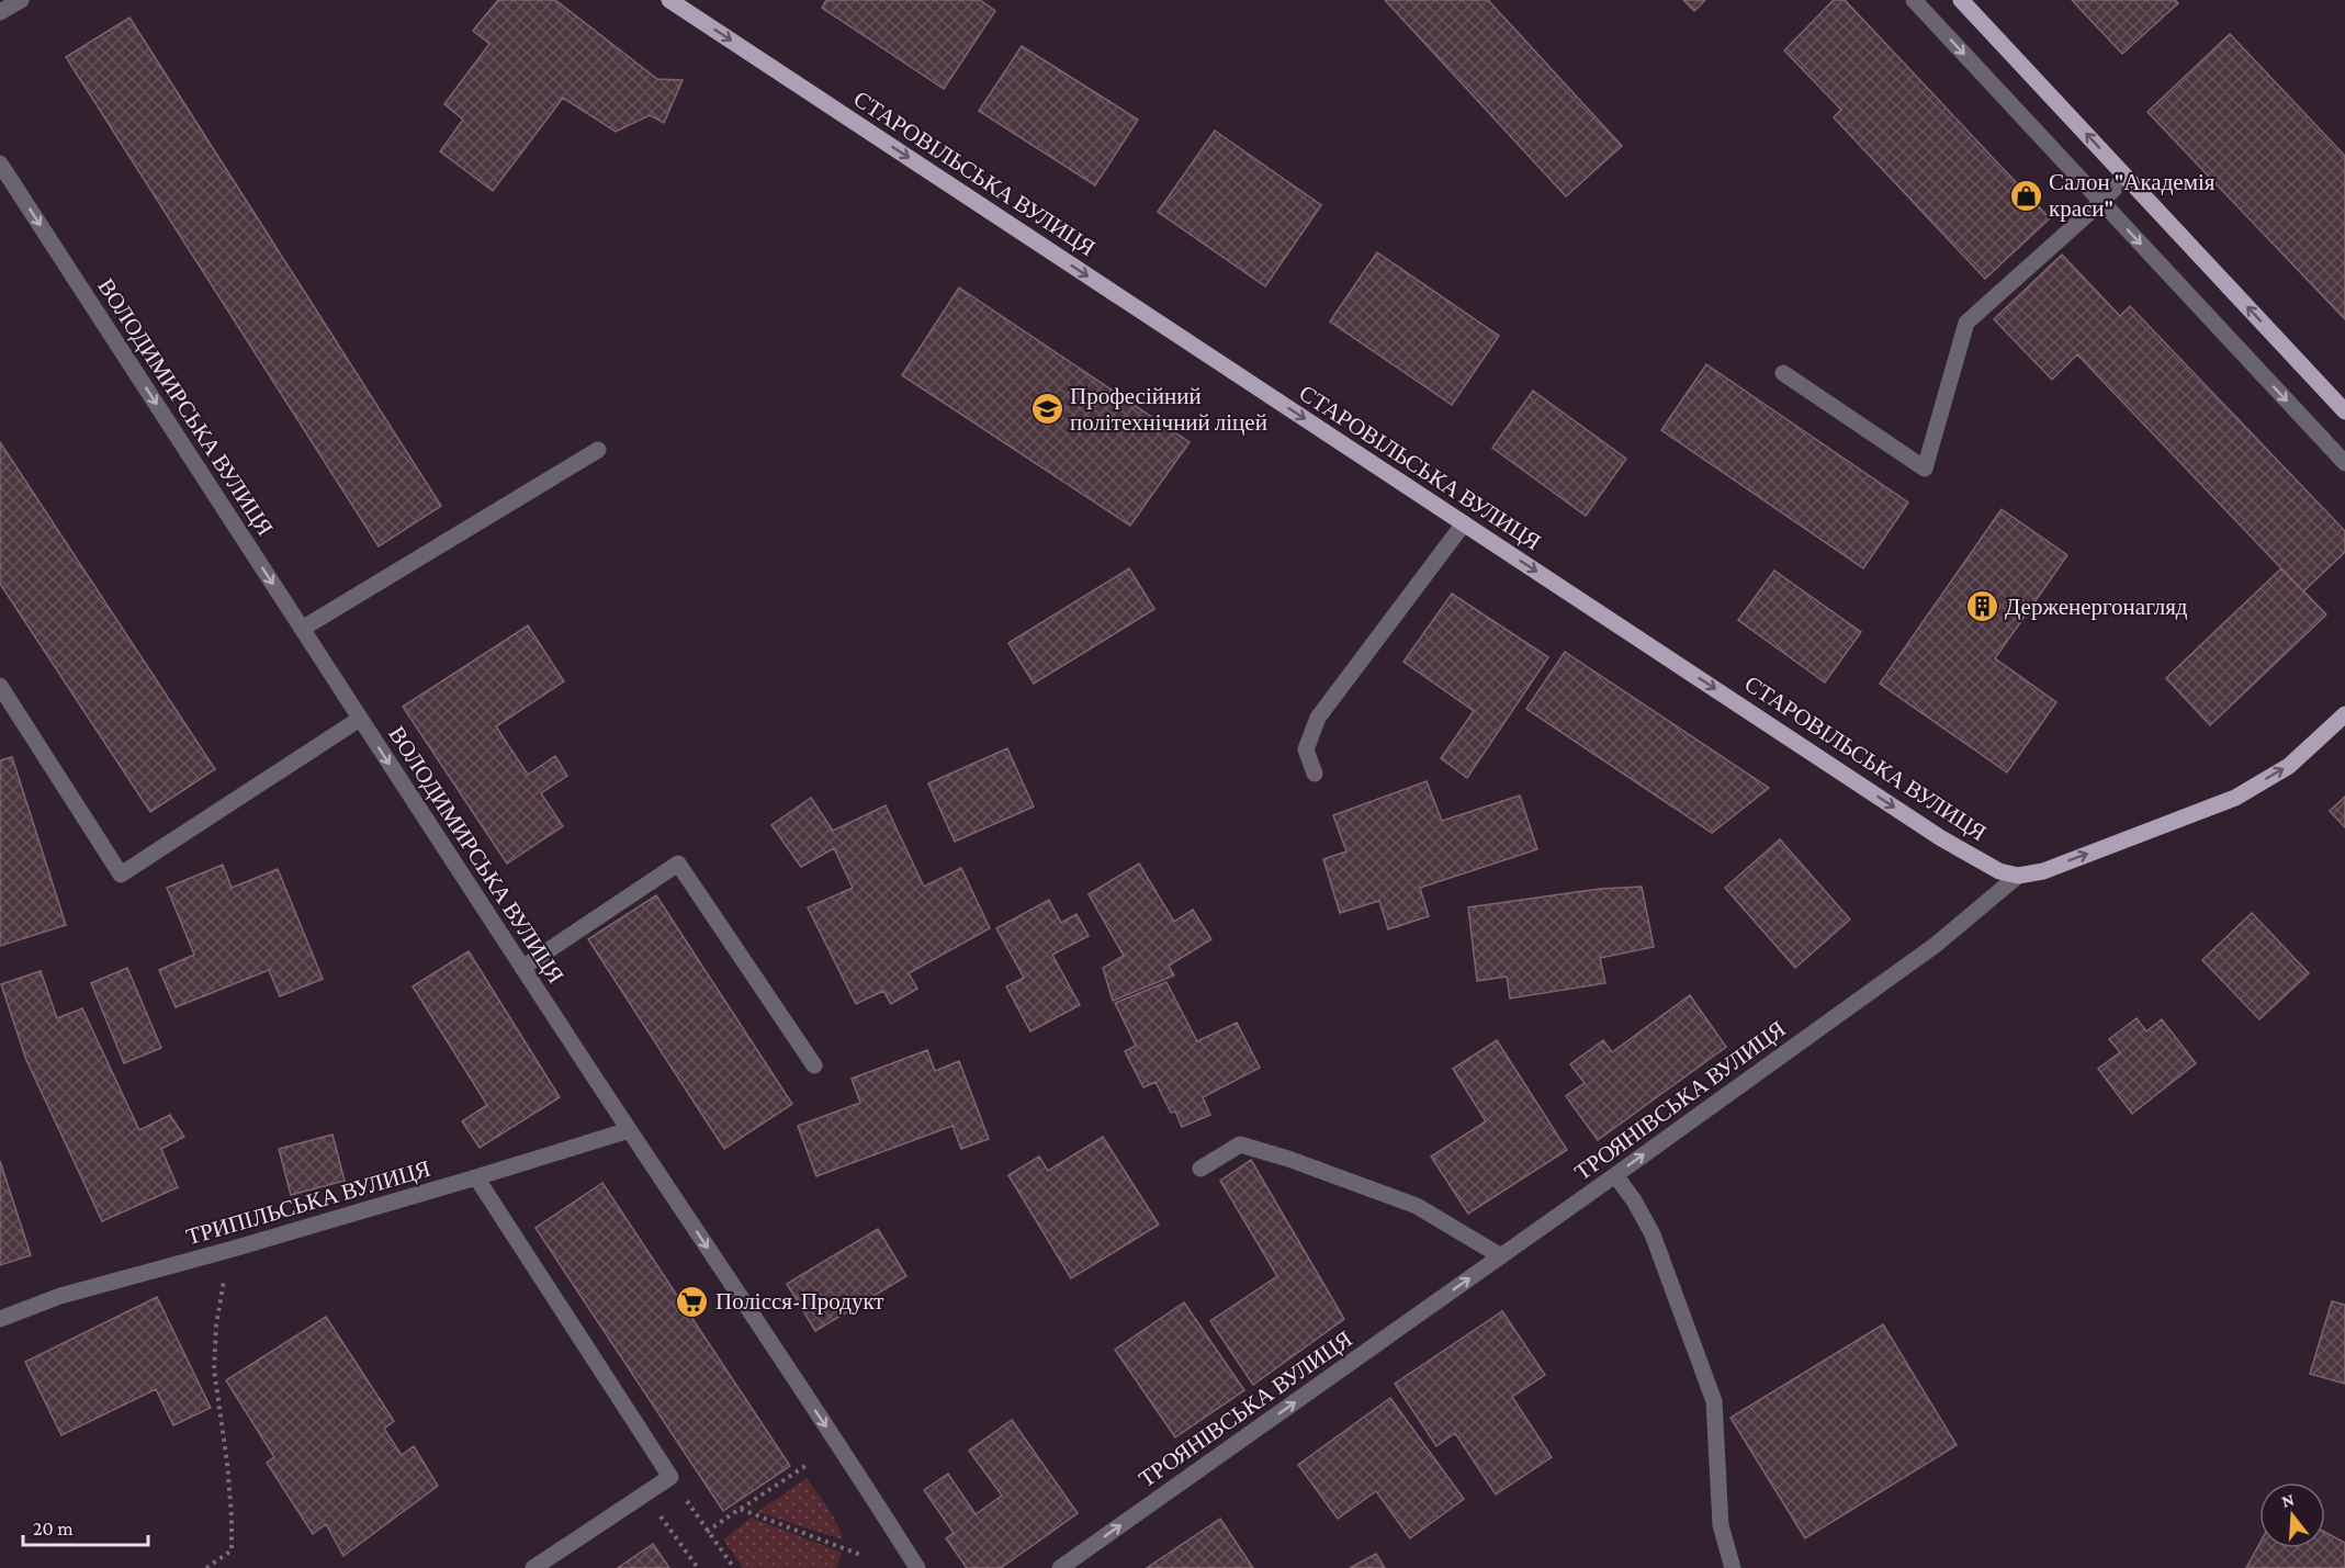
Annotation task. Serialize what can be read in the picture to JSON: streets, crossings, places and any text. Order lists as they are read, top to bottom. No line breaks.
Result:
{"streets":{"main road":["СТАРОВІЛЬСЬКА ВУЛИЦЯ","ТРОЯНІВСЬКА ВУЛИЦЯ"],"street":["ВОЛОДИМИРСЬКА ВУЛИЦЯ","ТРИПІЛЬСЬКА ВУЛИЦЯ"]},"crossings":[["СТАРОВІЛЬСЬКА ВУЛИЦЯ","ТРОЯНІВСЬКА ВУЛИЦЯ"],["ВОЛОДИМИРСЬКА ВУЛИЦЯ","ТРИПІЛЬСЬКА ВУЛИЦЯ"]],"one_way":["СТАРОВІЛЬСЬКА ВУЛИЦЯ","ВОЛОДИМИРСЬКА ВУЛИЦЯ","ТРОЯНІВСЬКА ВУЛИЦЯ"],"places":{"shop":["Салон \"Академія краси\""],"school or university":["Професійний політехнічний ліцей"],"building":["Держенергонагляд"],"supermarket":["Полісся-Продукт"]},"scale_bar":"20 m","north":"top"}
